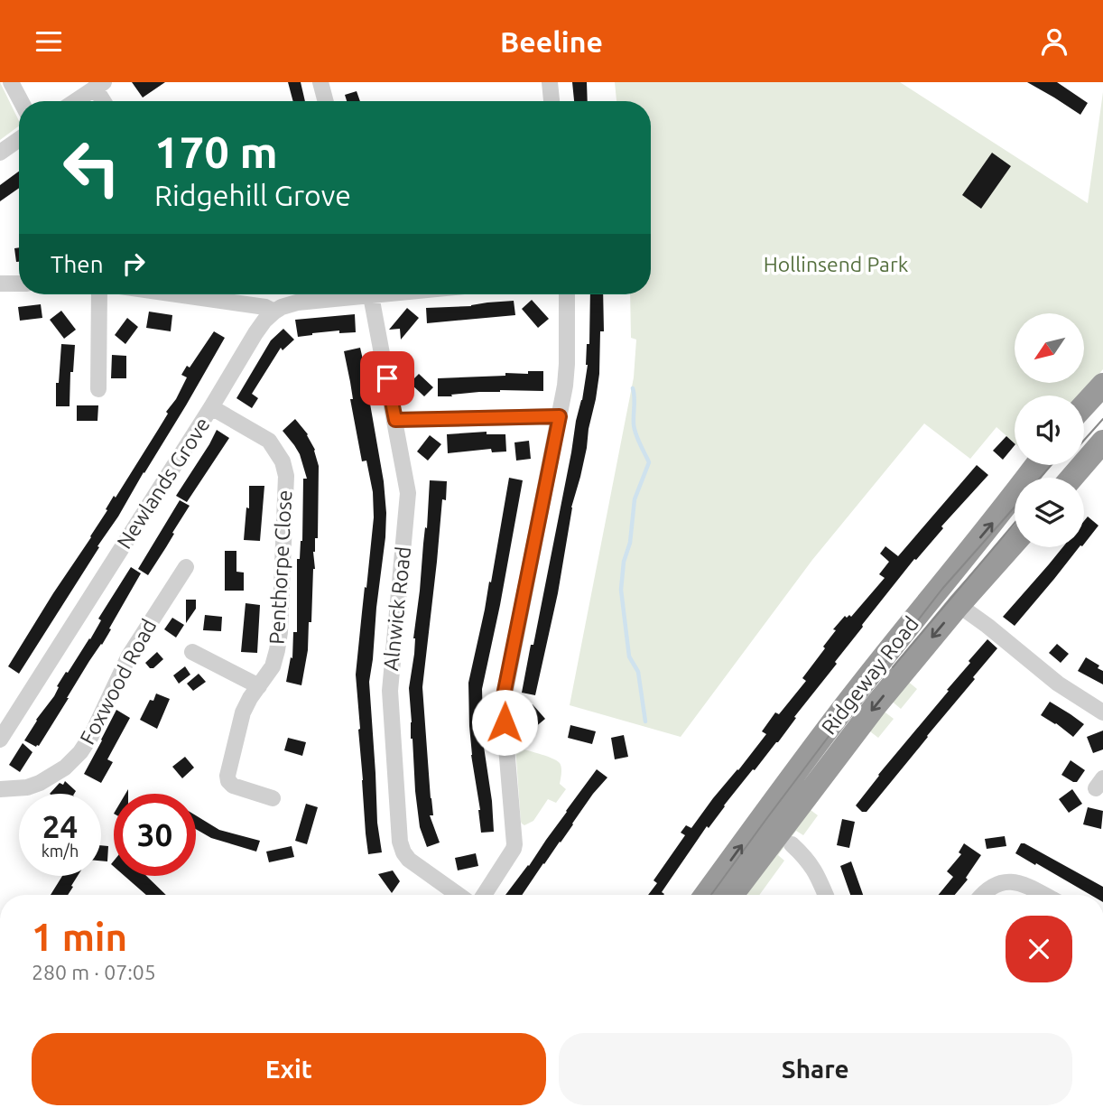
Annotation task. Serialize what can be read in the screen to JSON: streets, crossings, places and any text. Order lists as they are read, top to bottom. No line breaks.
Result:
{"streets":{"highway":["Ridgeway Road"],"street":["Newlands Grove","Penthorpe Close","Alnwick Road","Foxwood Road"]},"crossings":[["Newlands Grove","Penthorpe Close"]],"parks":["Hollinsend Park"],"north":"bottom left","page":{"header":"Beeline","turn":["170 m","Ridgehill Grove"],"then":"Then","speed":"24 km/h","limit":"30","heading":["1 min","280 m · 07:05"],"buttons":["Exit","Share"]}}
